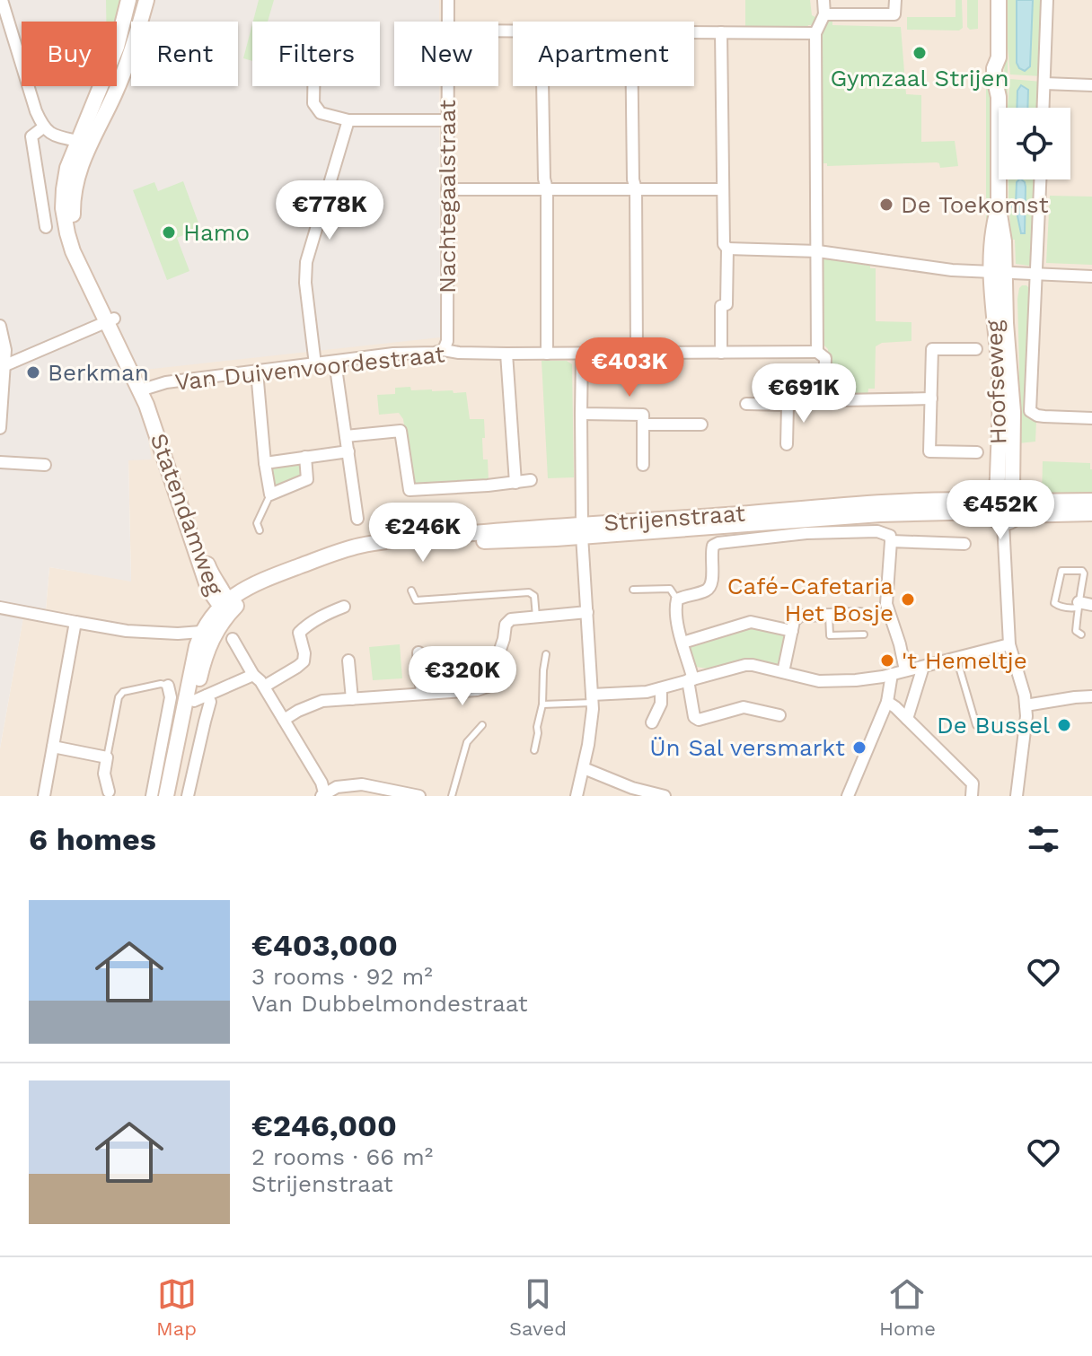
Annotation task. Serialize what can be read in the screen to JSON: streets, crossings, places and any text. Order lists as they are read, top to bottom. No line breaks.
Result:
{"streets":{"street":["Nachtegaalstraat","Van Duivenvoordestraat","Hoofseweg","Statendamweg","Strijenstraat"]},"crossings":[["Nachtegaalstraat","Van Duivenvoordestraat"],["Van Duivenvoordestraat","Statendamweg"],["Hoofseweg","Strijenstraat"],["Statendamweg","Strijenstraat"]],"places":["Gymzaal Strijen","De Toekomst","Hamo","Berkman","Café-Cafetaria Het Bosje","'t Hemeltje","De Bussel","Ün Sal versmarkt"],"page":{"chip":["Buy","Rent","Filters","New","Apartment"],"price":["€778K","€403K","€691K","€452K","€246K","€320K"],"heading":"6 homes","list":[{"name":"€403,000","note":"3 rooms · 92 m² · Van Dubbelmondestraat"},{"name":"€246,000","note":"2 rooms · 66 m² · Strijenstraat"}],"tabs":["Map","Saved","Home"]}}
